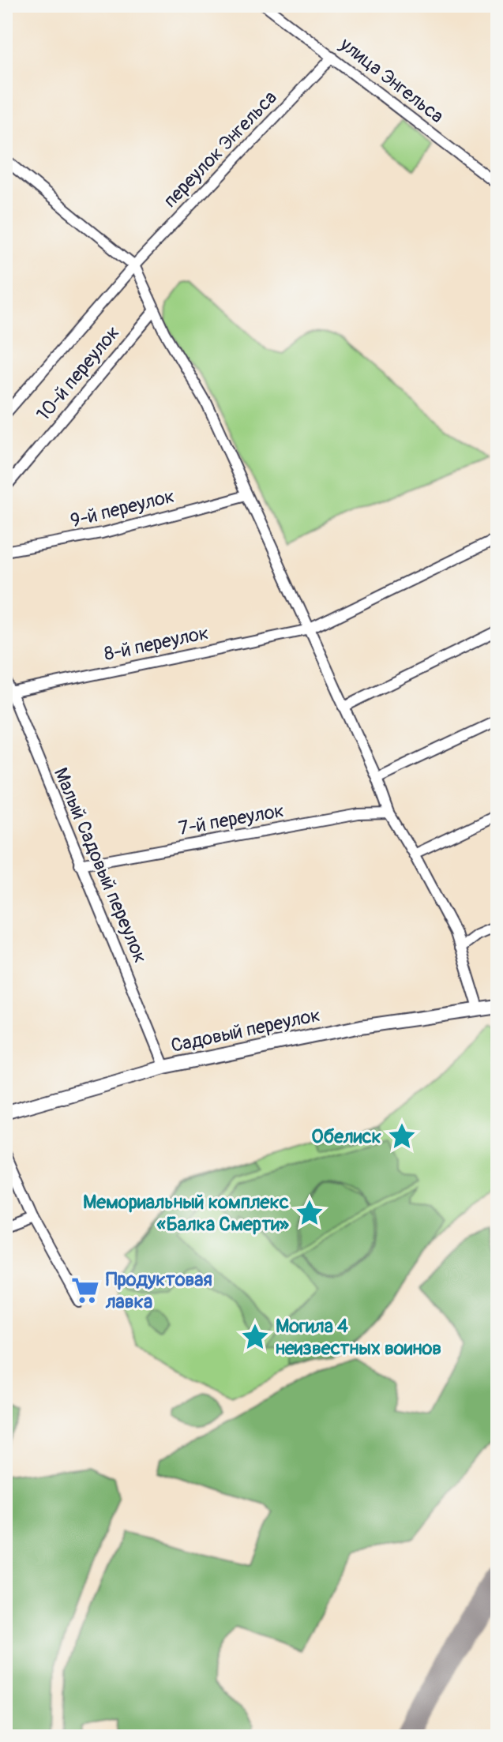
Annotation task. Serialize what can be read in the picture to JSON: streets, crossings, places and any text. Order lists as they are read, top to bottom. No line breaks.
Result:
{"streets":{"street":["улица Энгельса","переулок Энгельса","10-й переулок","9-й переулок","8-й переулок","7-й переулок","Малый Садовый переулок","Садовый переулок"]},"crossings":[["улица Энгельса","переулок Энгельса"],["8-й переулок","Малый Садовый переулок"],["7-й переулок","Малый Садовый переулок"],["Малый Садовый переулок","Садовый переулок"]],"places":{"place":["Обелиск","Мемориальный комплекс «Балка Смерти»","Могила 4 неизвестных воинов"],"supermarket":["Продуктовая лавка"]}}
